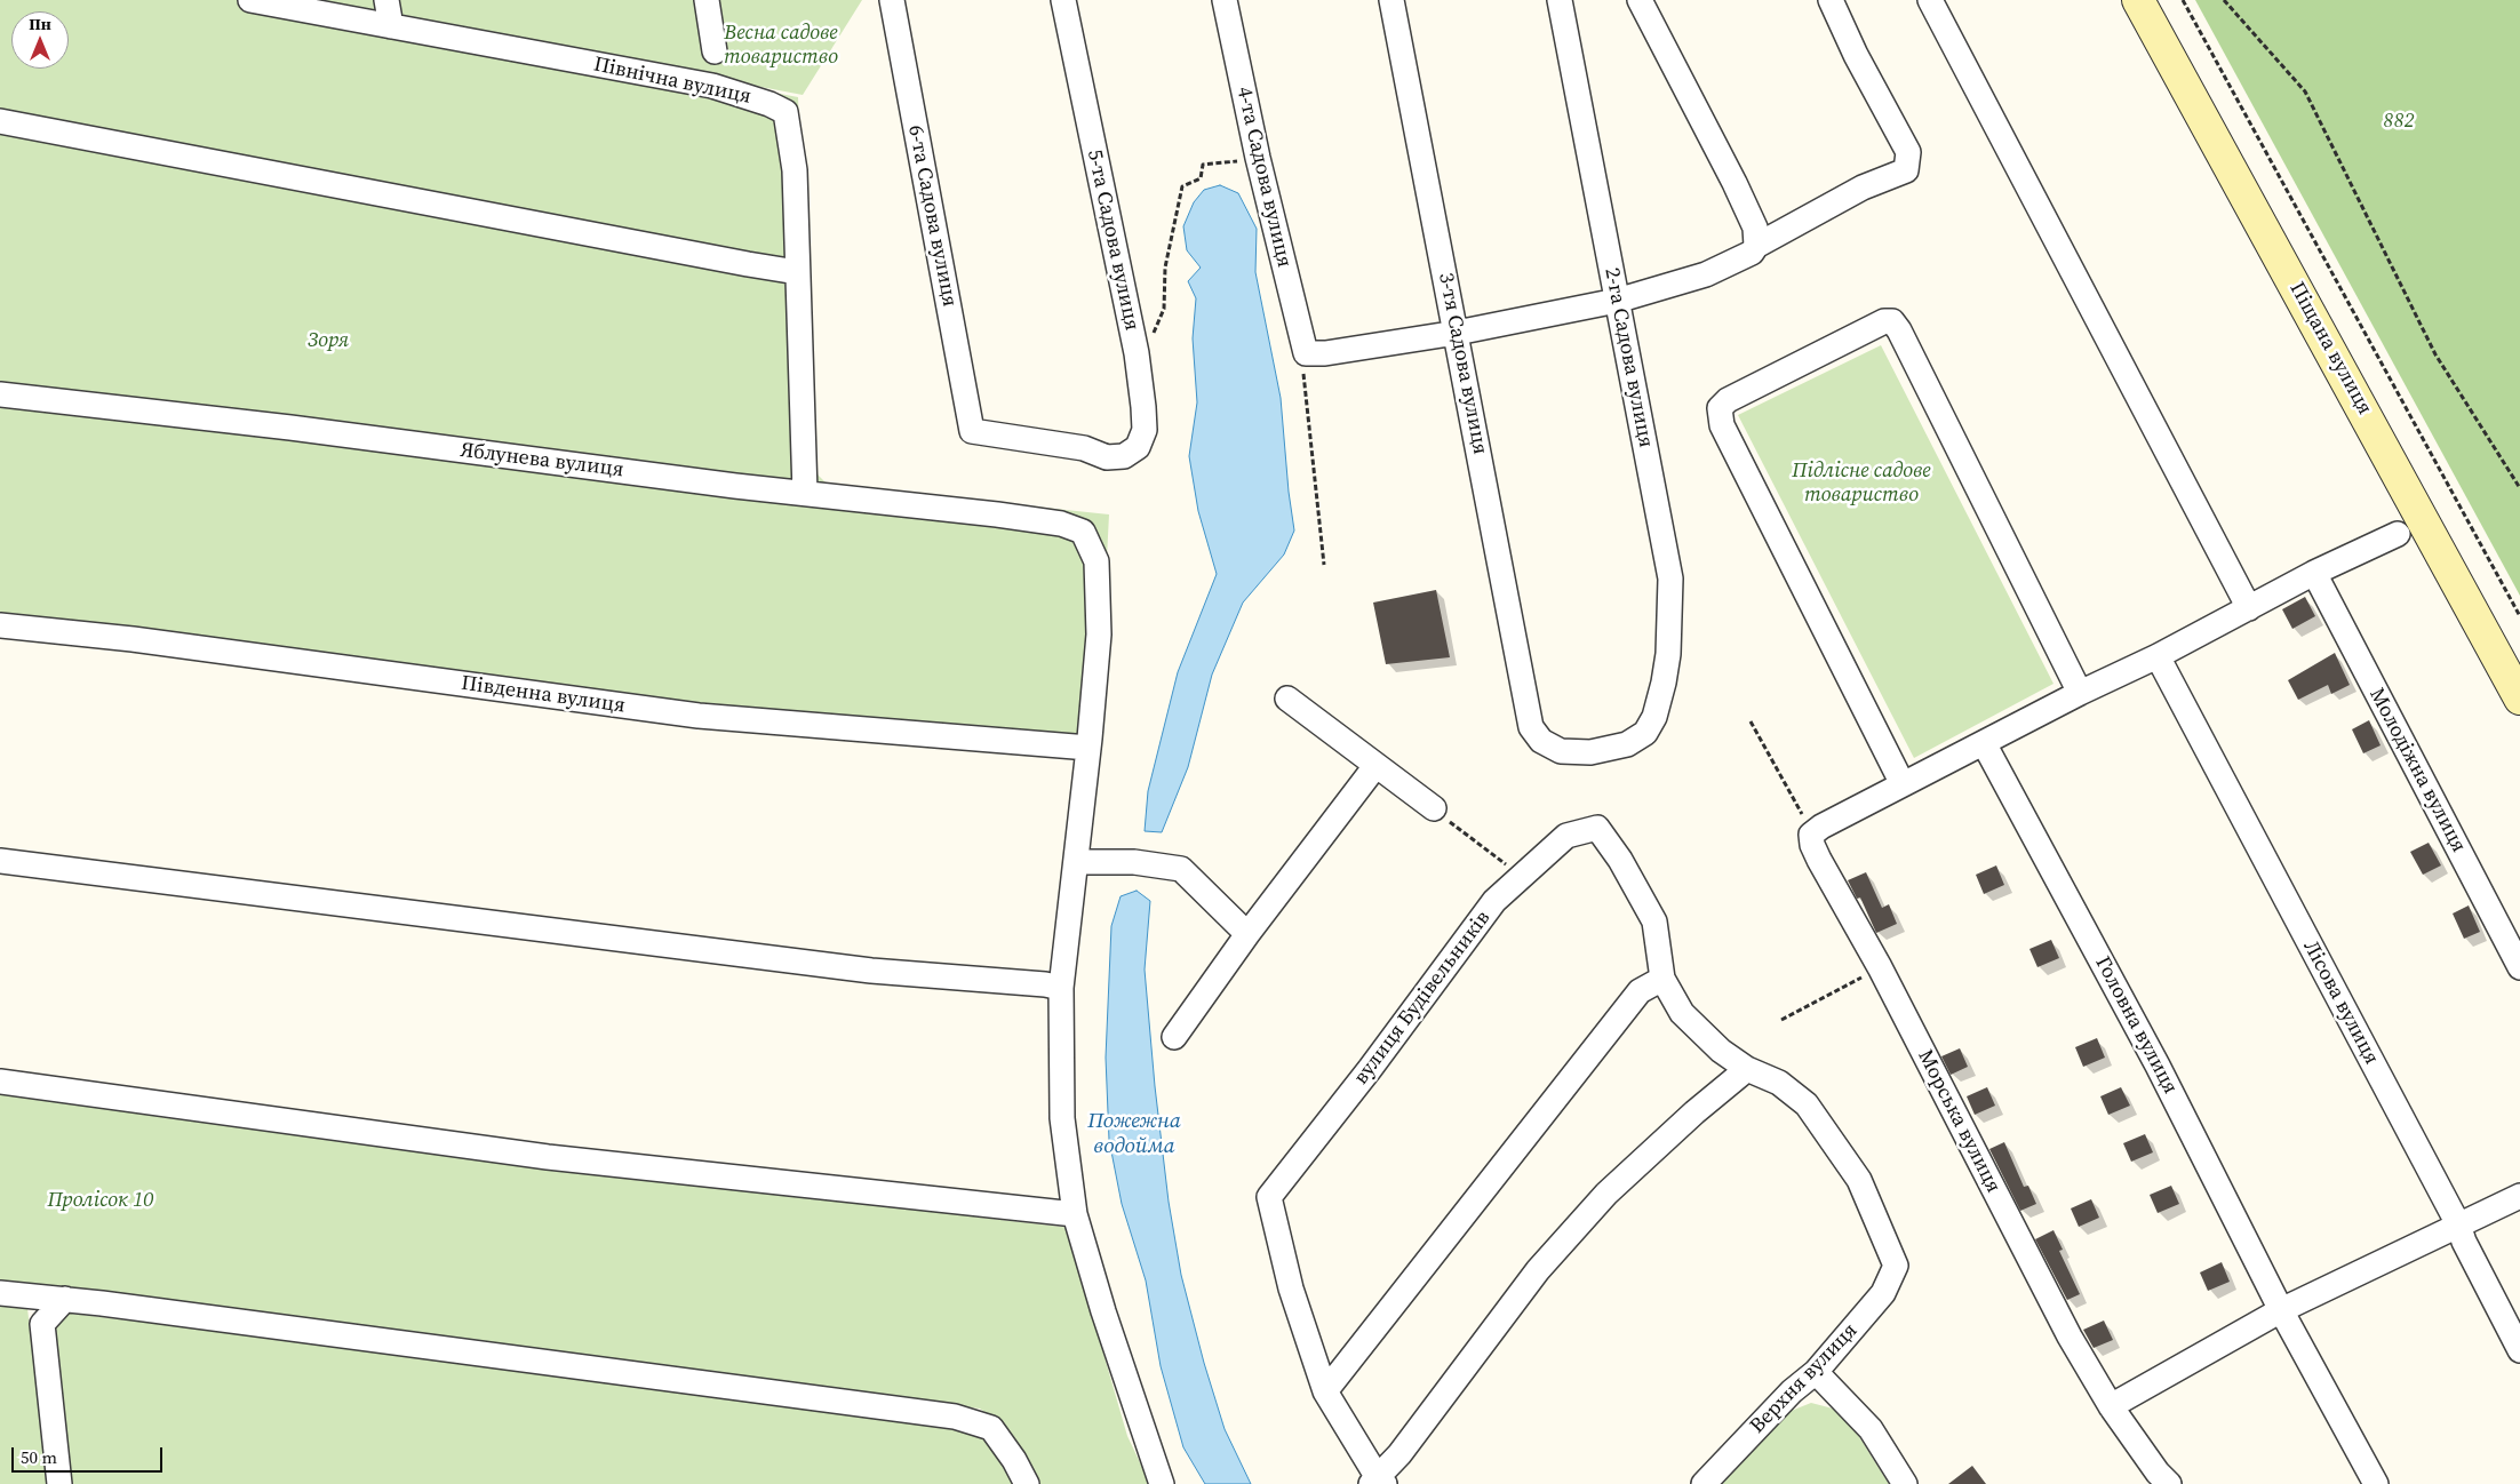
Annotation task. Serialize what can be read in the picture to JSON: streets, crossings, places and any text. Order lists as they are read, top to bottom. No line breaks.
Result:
{"streets":{"street":["Північна вулиця","4-та Садова вулиця","6-та Садова вулиця","5-та Садова вулиця","Піщана вулиця","2-га Садова вулиця","3-тя Садова вулиця","Яблунева вулиця","Південна вулиця","Молодіжна вулиця","вулиця Будівельників","Лісова вулиця","Головна вулиця","Морська вулиця","Верхня вулиця"]},"crossings":[["Північна вулиця","Яблунева вулиця"],["6-та Садова вулиця","5-та Садова вулиця"],["2-га Садова вулиця","3-тя Садова вулиця"],["Яблунева вулиця","Південна вулиця"]],"water":["Пожежна водойма"],"parks":["Весна садове товариство","882","Зоря","Підлісне садове товариство","Пролісок 10"],"scale_bar":"50 m","north":"top"}
